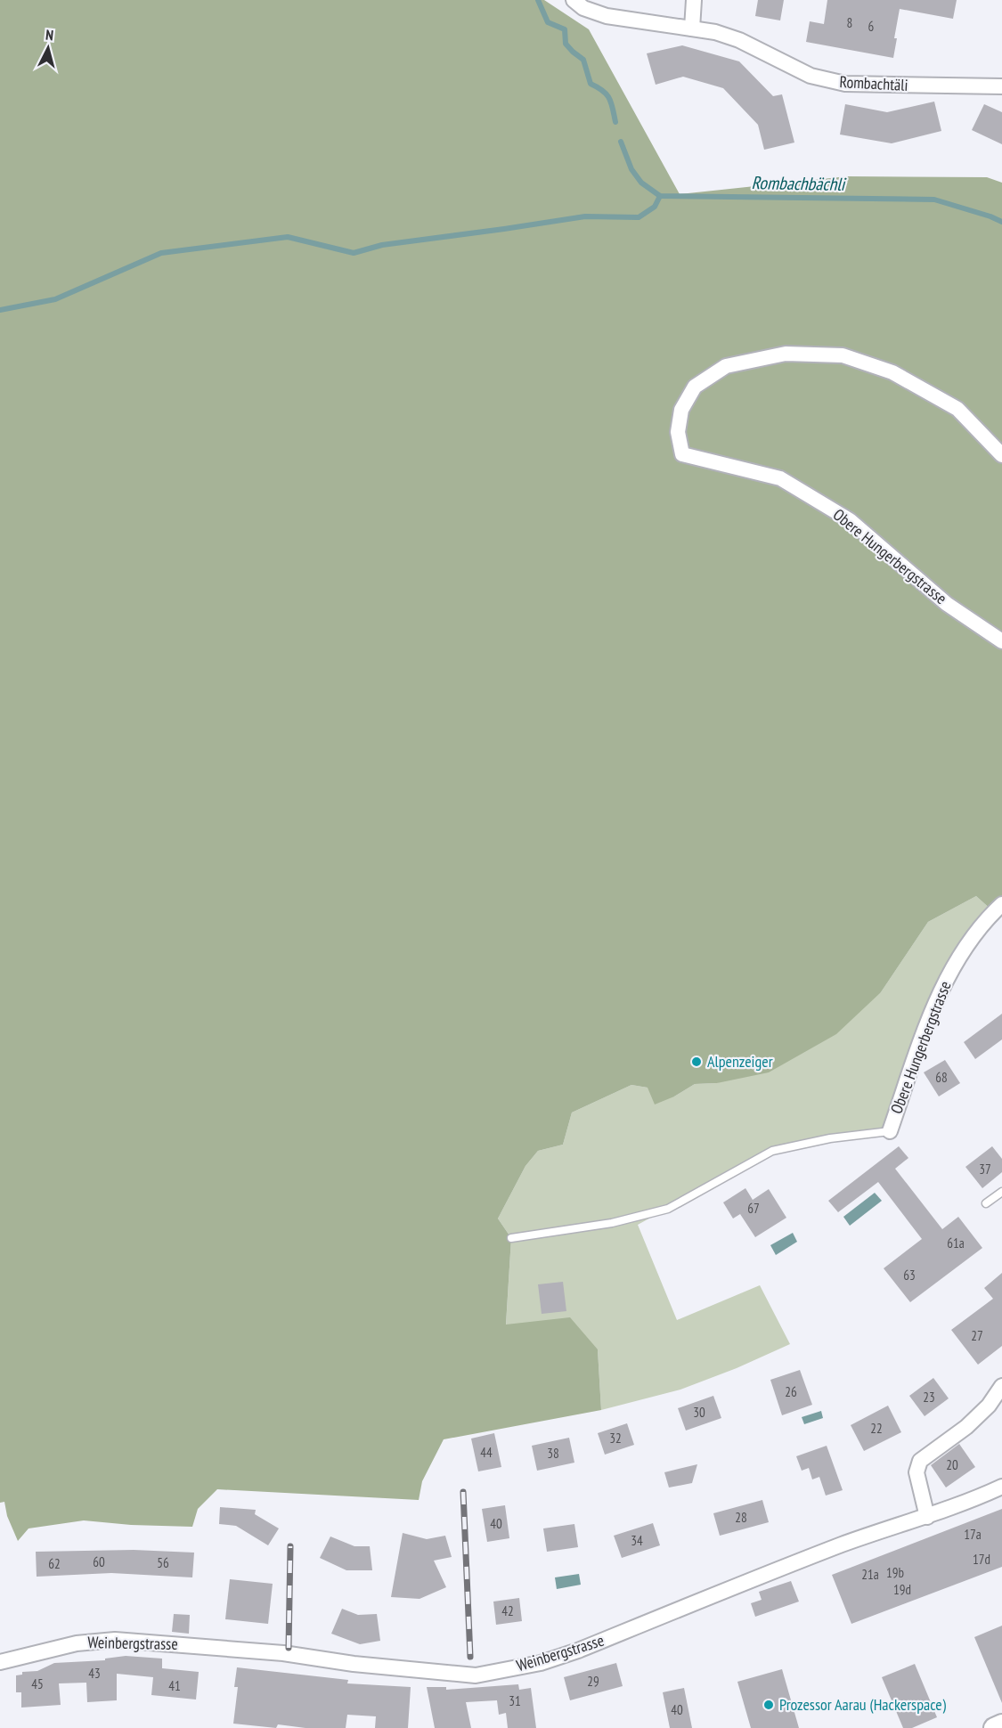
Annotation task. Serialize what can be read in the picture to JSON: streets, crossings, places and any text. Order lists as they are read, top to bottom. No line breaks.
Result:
{"streets":{"street":["Rombachtäli","Obere Hungerbergstrasse","Weinbergstrasse"]},"water":["Rombachbächli"],"places":["Alpenzeiger","Prozessor Aarau (Hackerspace)"],"house_numbers":["8","6","68","37","67","61a","63","27","26","23","30","22","32","44","38","20","28","40","17a","34","17d","60","56","62","19b","21a","19d","42","43","29","45","41","31","40"],"north":"top"}
